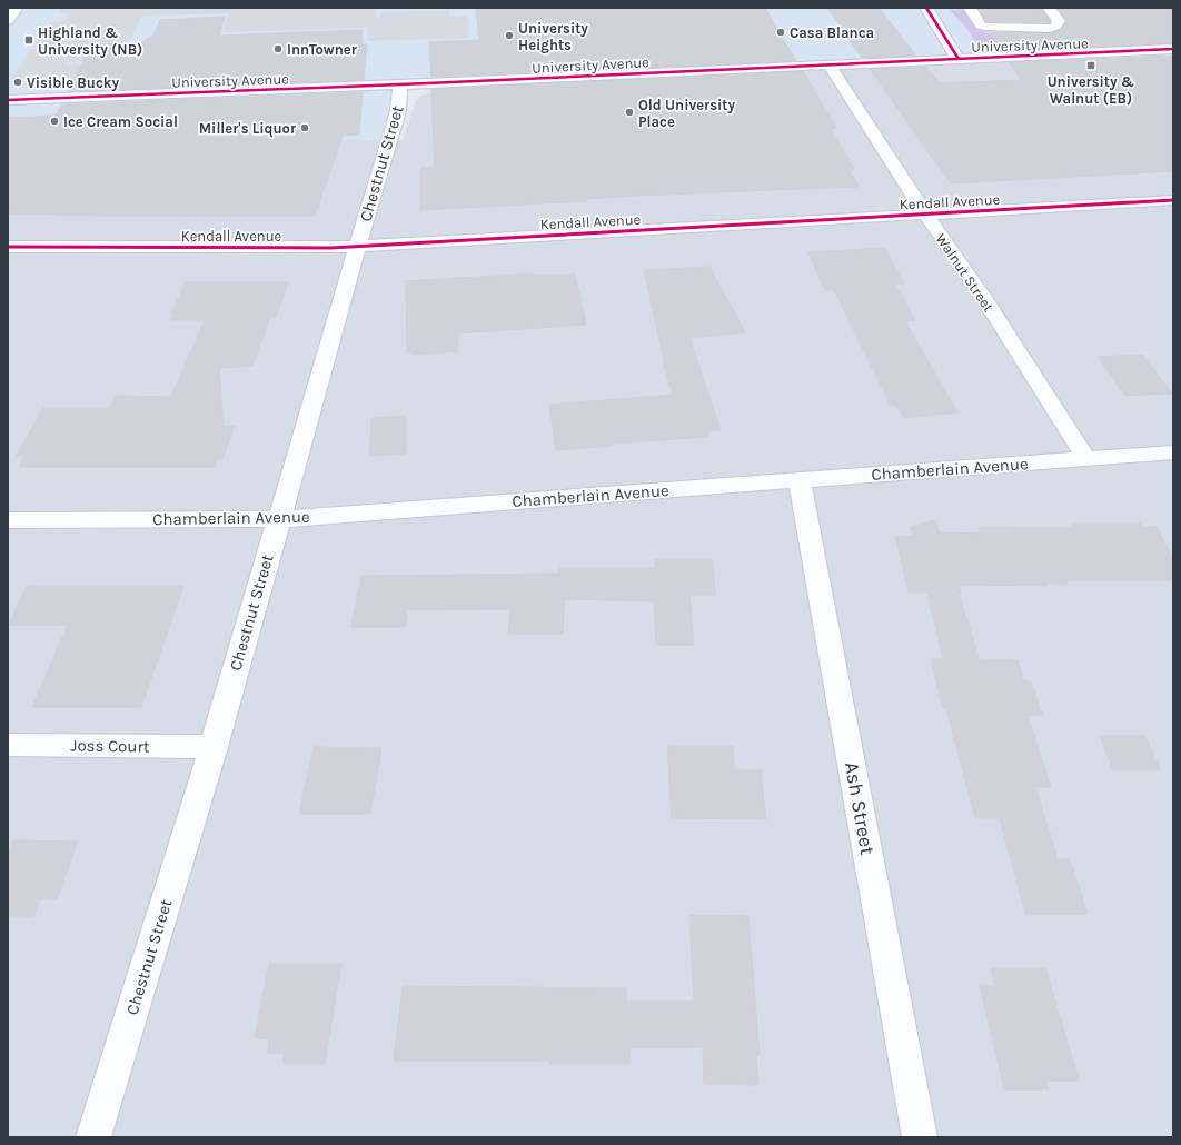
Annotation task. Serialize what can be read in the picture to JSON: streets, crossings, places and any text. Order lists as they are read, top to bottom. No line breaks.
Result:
{"streets":{"street":["University Avenue","Chestnut Street","Kendall Avenue","Walnut Street","Chamberlain Avenue","Joss Court","Ash Street"]},"crossings":[["University Avenue","Chestnut Street"],["University Avenue","Walnut Street"],["Chestnut Street","Kendall Avenue"],["Chestnut Street","Chamberlain Avenue"],["Chestnut Street","Joss Court"],["Kendall Avenue","Walnut Street"],["Walnut Street","Chamberlain Avenue"],["Chamberlain Avenue","Ash Street"]],"places":{"other":["Casa Blanca","University Heights","InnTowner","Visible Bucky","Old University Place","Ice Cream Social","Miller's Liquor"],"transit":["Highland & University (NB)","University & Walnut (EB)"]}}
